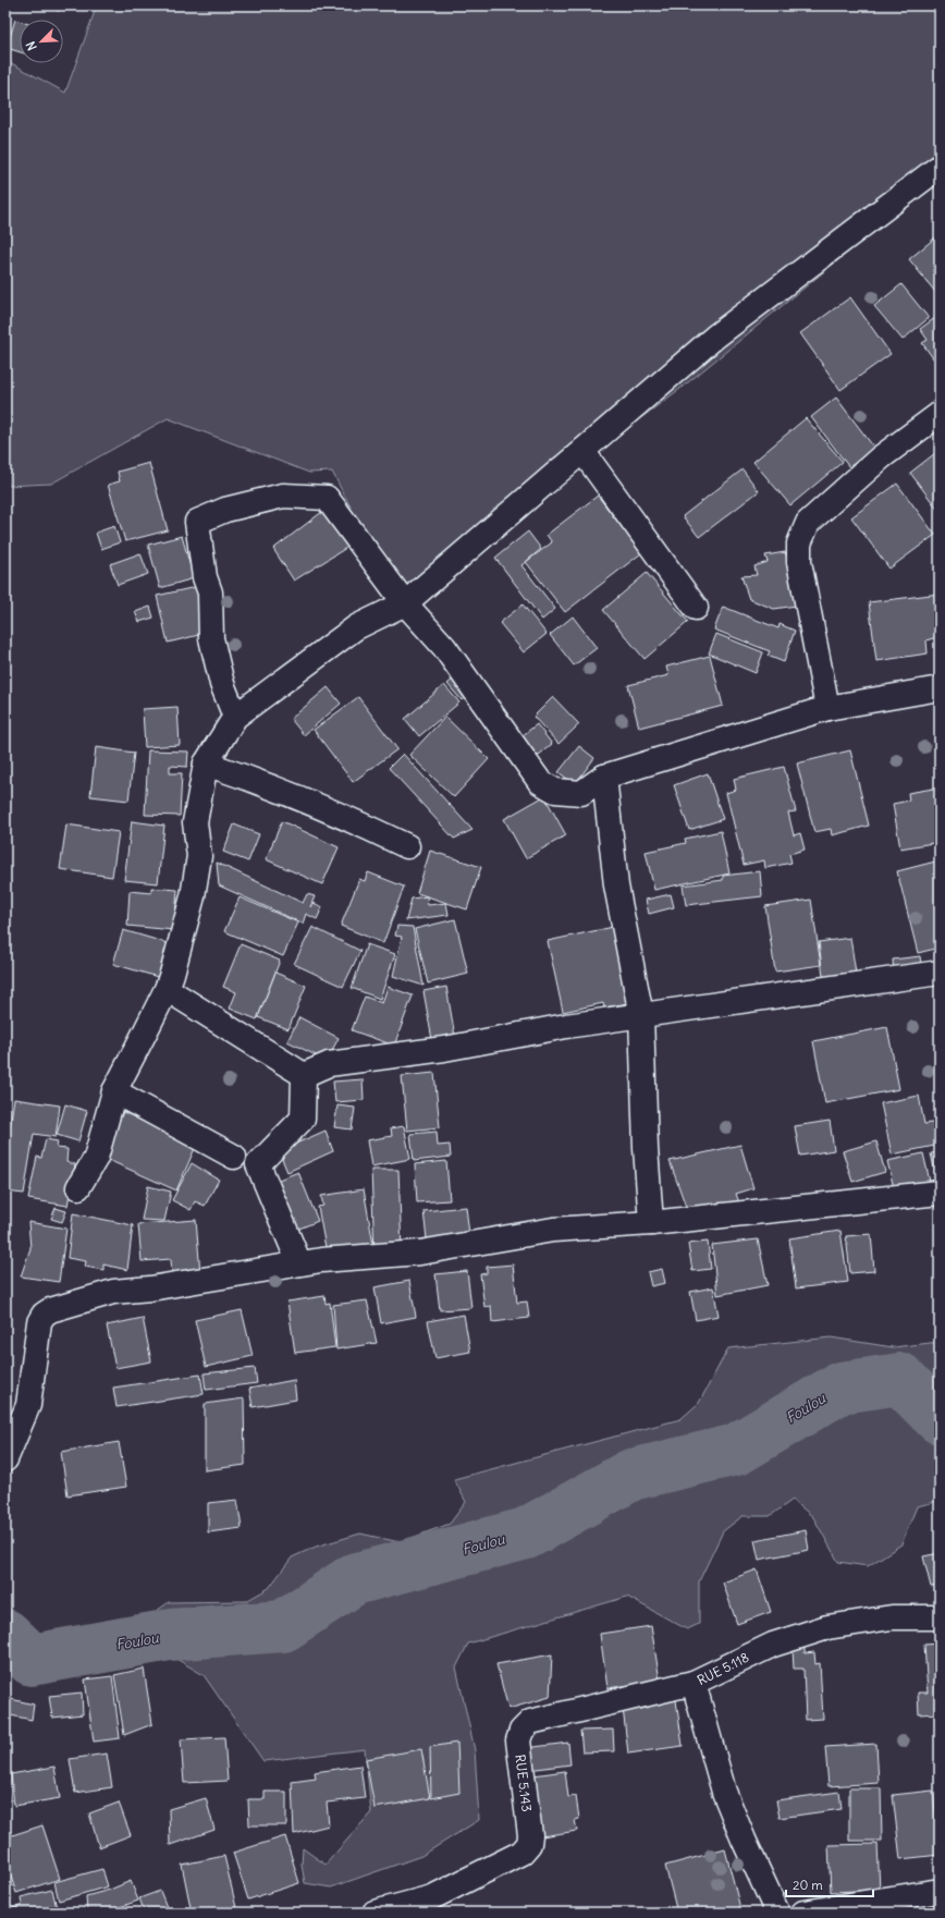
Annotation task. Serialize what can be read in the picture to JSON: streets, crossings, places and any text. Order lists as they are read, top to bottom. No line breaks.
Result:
{"streets":{"street":["RUE 5.118","RUE 5.143"]},"crossings":[["RUE 5.118","RUE 5.143"]],"water":["Foulou"],"scale_bar":"20 m","north":"bottom left"}
